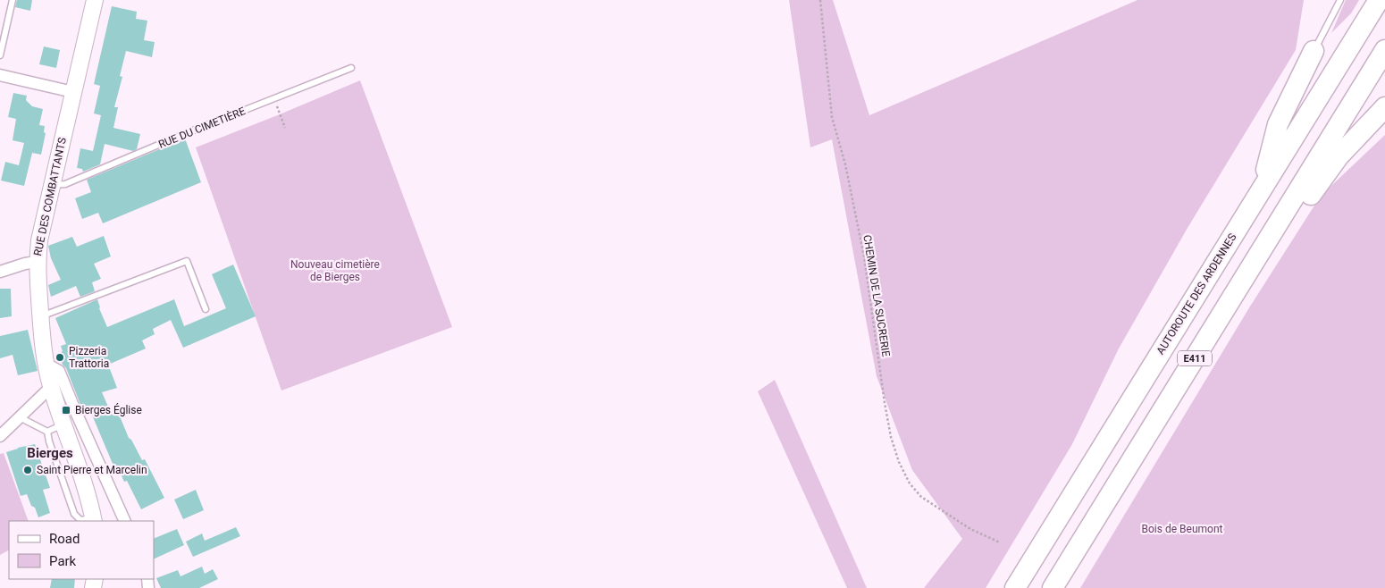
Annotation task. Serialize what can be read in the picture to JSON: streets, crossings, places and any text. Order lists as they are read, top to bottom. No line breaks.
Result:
{"streets":{"highway":["AUTOROUTE DES ARDENNES","E411"],"street":["RUE DES COMBATTANTS"],"lane":["RUE DU CIMETIÈRE"],"path":["CHEMIN DE LA SUCRERIE"]},"crossings":[["RUE DU CIMETIÈRE","RUE DES COMBATTANTS"]],"districts":["Bierges"],"parks":["Nouveau cimetière de Bierges","Bois de Beumont"],"places":{"other":["Pizzeria Trattoria","Saint Pierre et Marcelin"],"transit":["Bierges Église"]},"legend":["Road","Park"]}
